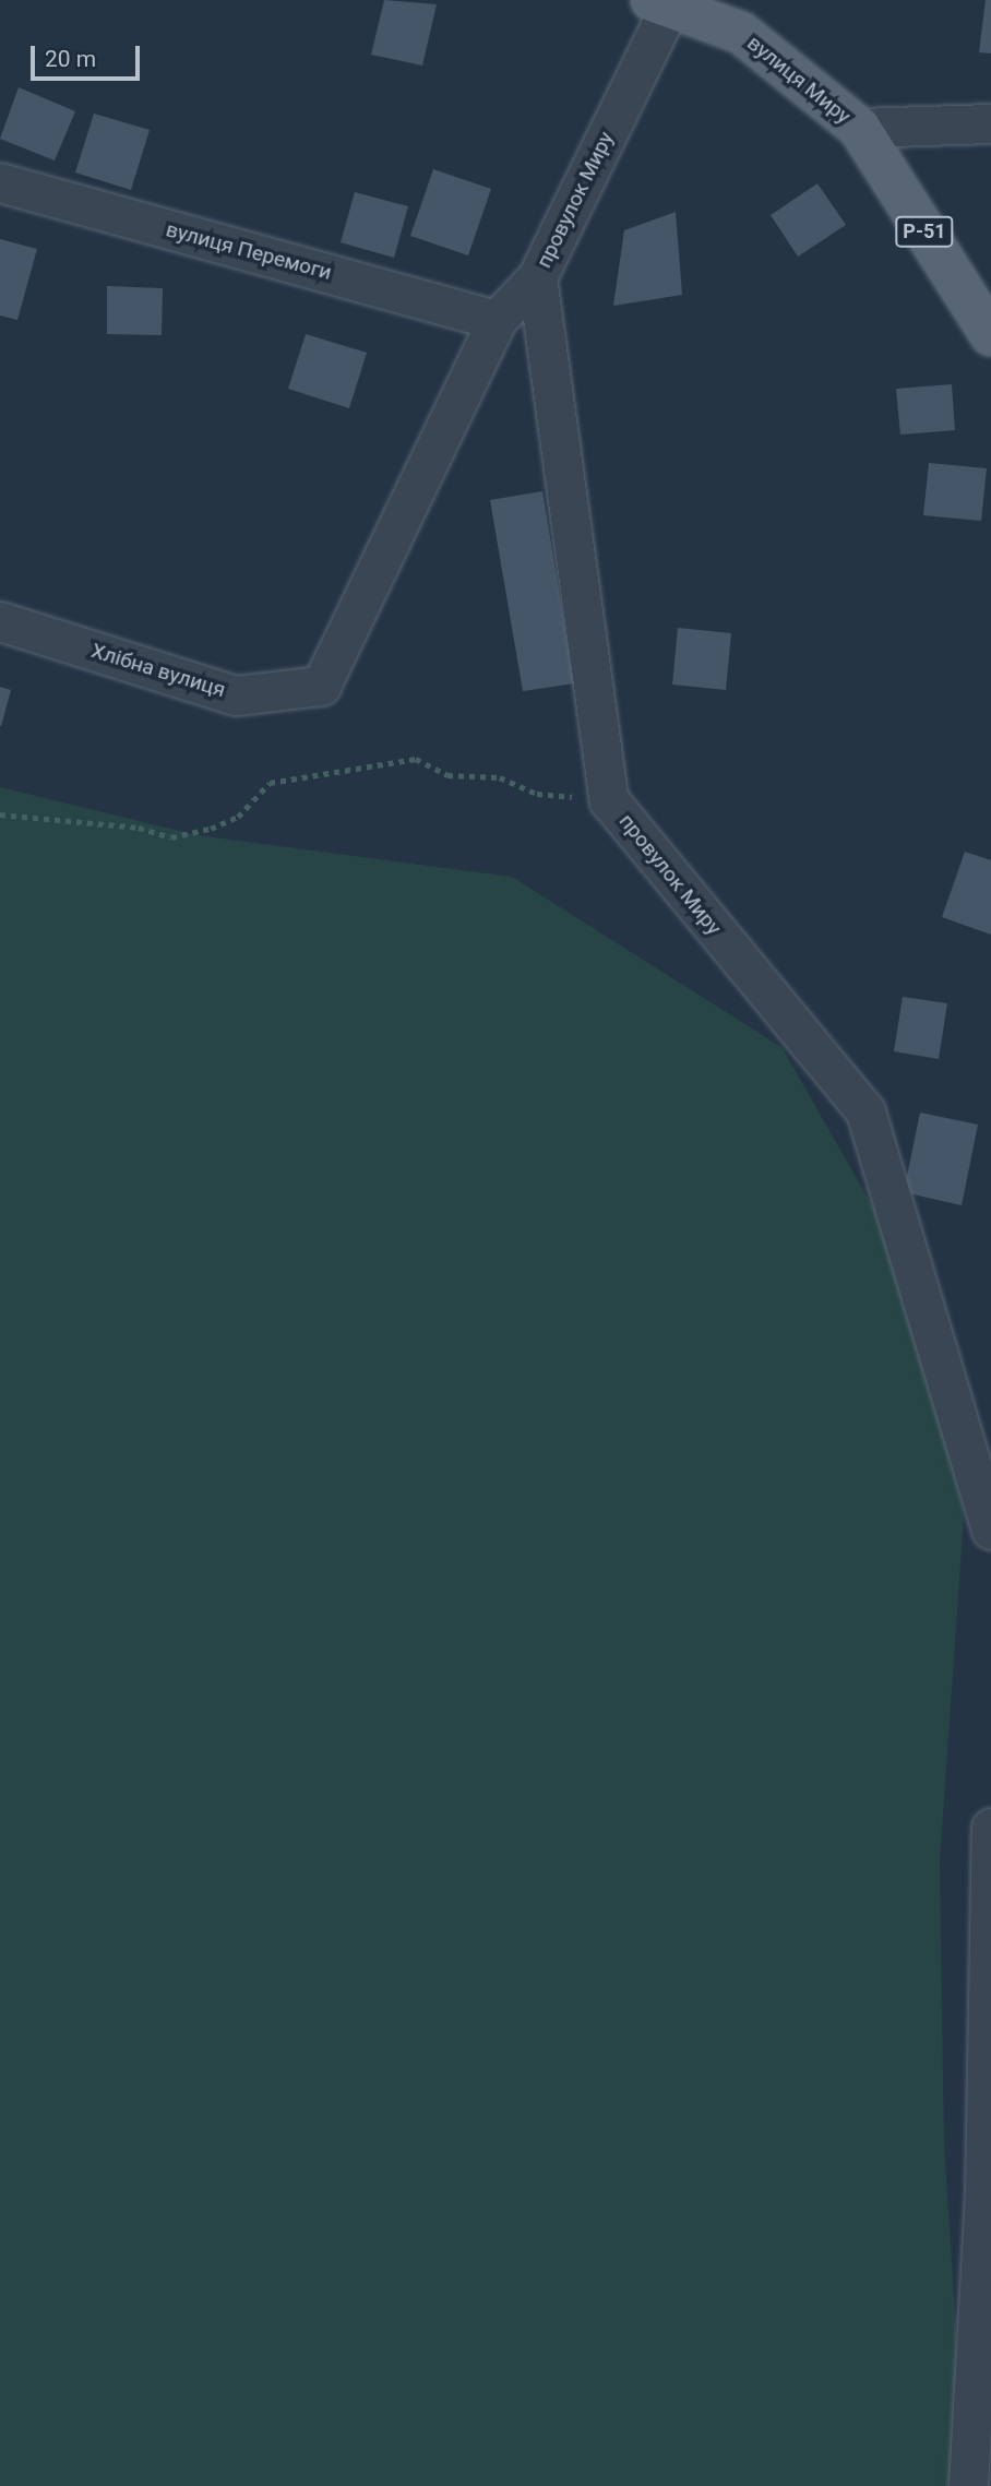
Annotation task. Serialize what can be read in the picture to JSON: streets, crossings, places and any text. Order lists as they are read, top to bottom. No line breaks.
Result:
{"streets":{"main road":["вулиця Миру","Р-51"],"street":["провулок Миру","вулиця Перемоги","Хлібна вулиця"]},"crossings":[["вулиця Миру","провулок Миру"],["вулиця Миру","Р-51"],["вулиця Перемоги","Хлібна вулиця"]],"scale_bar":"20 m"}
